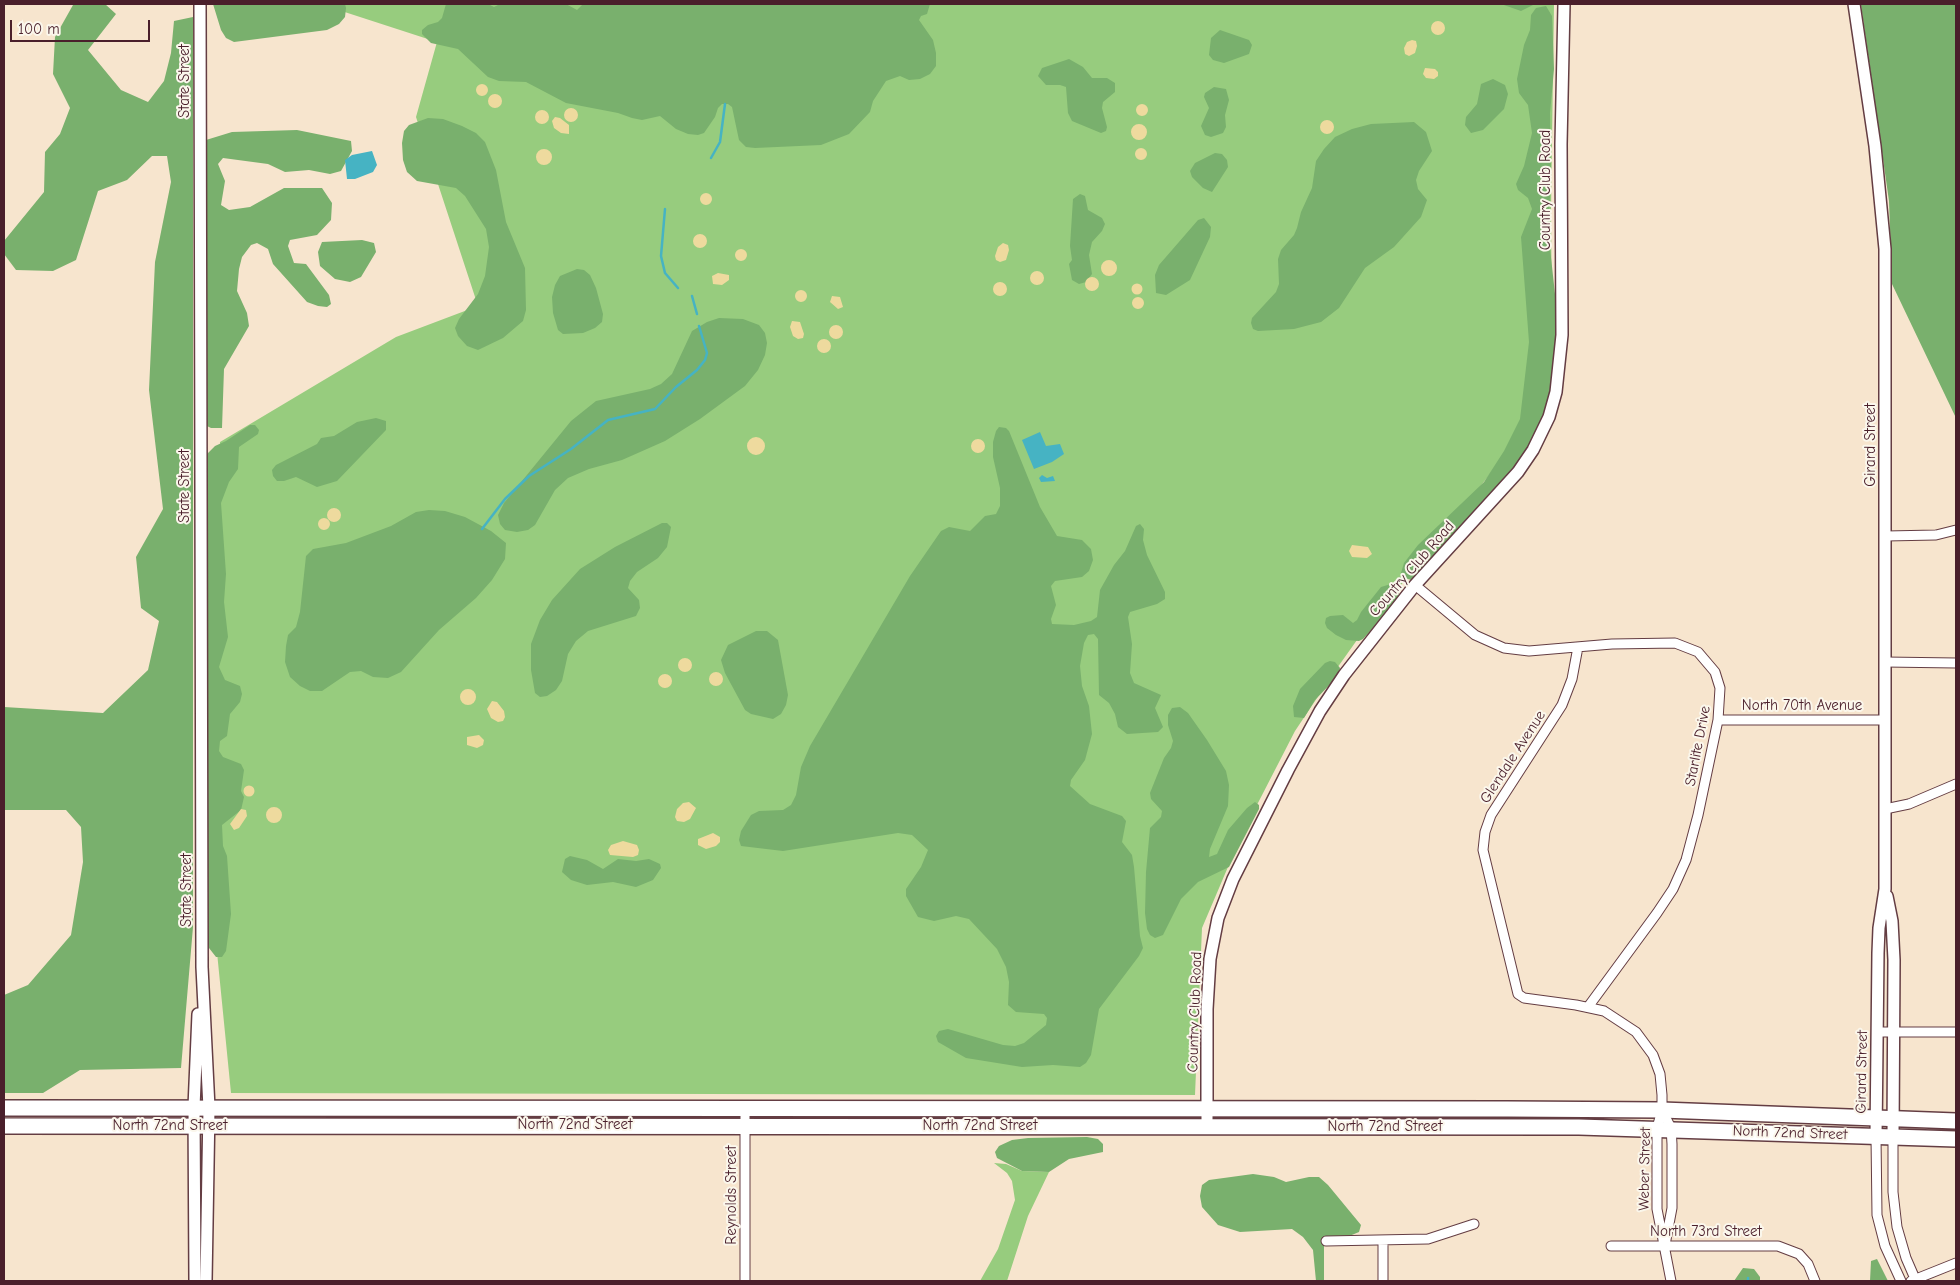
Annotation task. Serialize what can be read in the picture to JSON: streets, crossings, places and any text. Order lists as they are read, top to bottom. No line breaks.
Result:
{"streets":{"main road":["North 72nd Street"],"street":["State Street","Country Club Road","Girard Street","North 70th Avenue","Starlite Drive","Glendale Avenue","Weber Street","Reynolds Street","North 73rd Street"]},"crossings":[["State Street","North 72nd Street"],["Country Club Road","Starlite Drive"],["Country Club Road","North 72nd Street"],["Girard Street","North 70th Avenue"],["Girard Street","North 72nd Street"],["North 70th Avenue","Starlite Drive"],["Starlite Drive","Glendale Avenue"],["North 72nd Street","Weber Street"],["North 72nd Street","Reynolds Street"],["Weber Street","North 73rd Street"]],"scale_bar":"100 m"}
